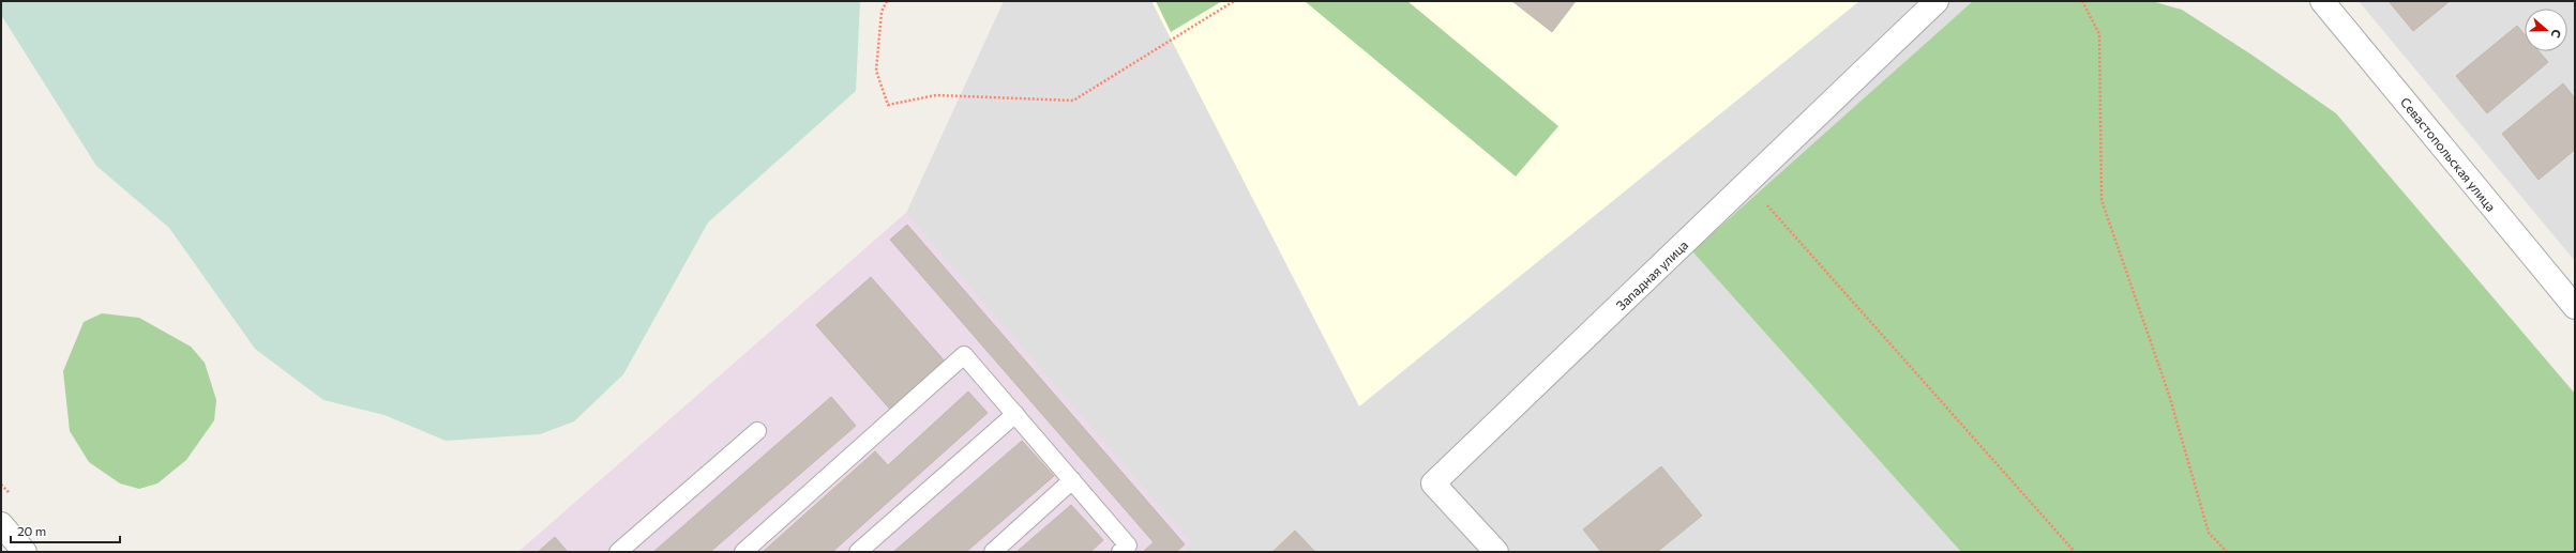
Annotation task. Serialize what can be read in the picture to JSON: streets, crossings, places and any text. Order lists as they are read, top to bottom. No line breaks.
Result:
{"streets":{"street":["Севастопольская улица","Западная улица"]},"scale_bar":"20 m","north":"right"}
